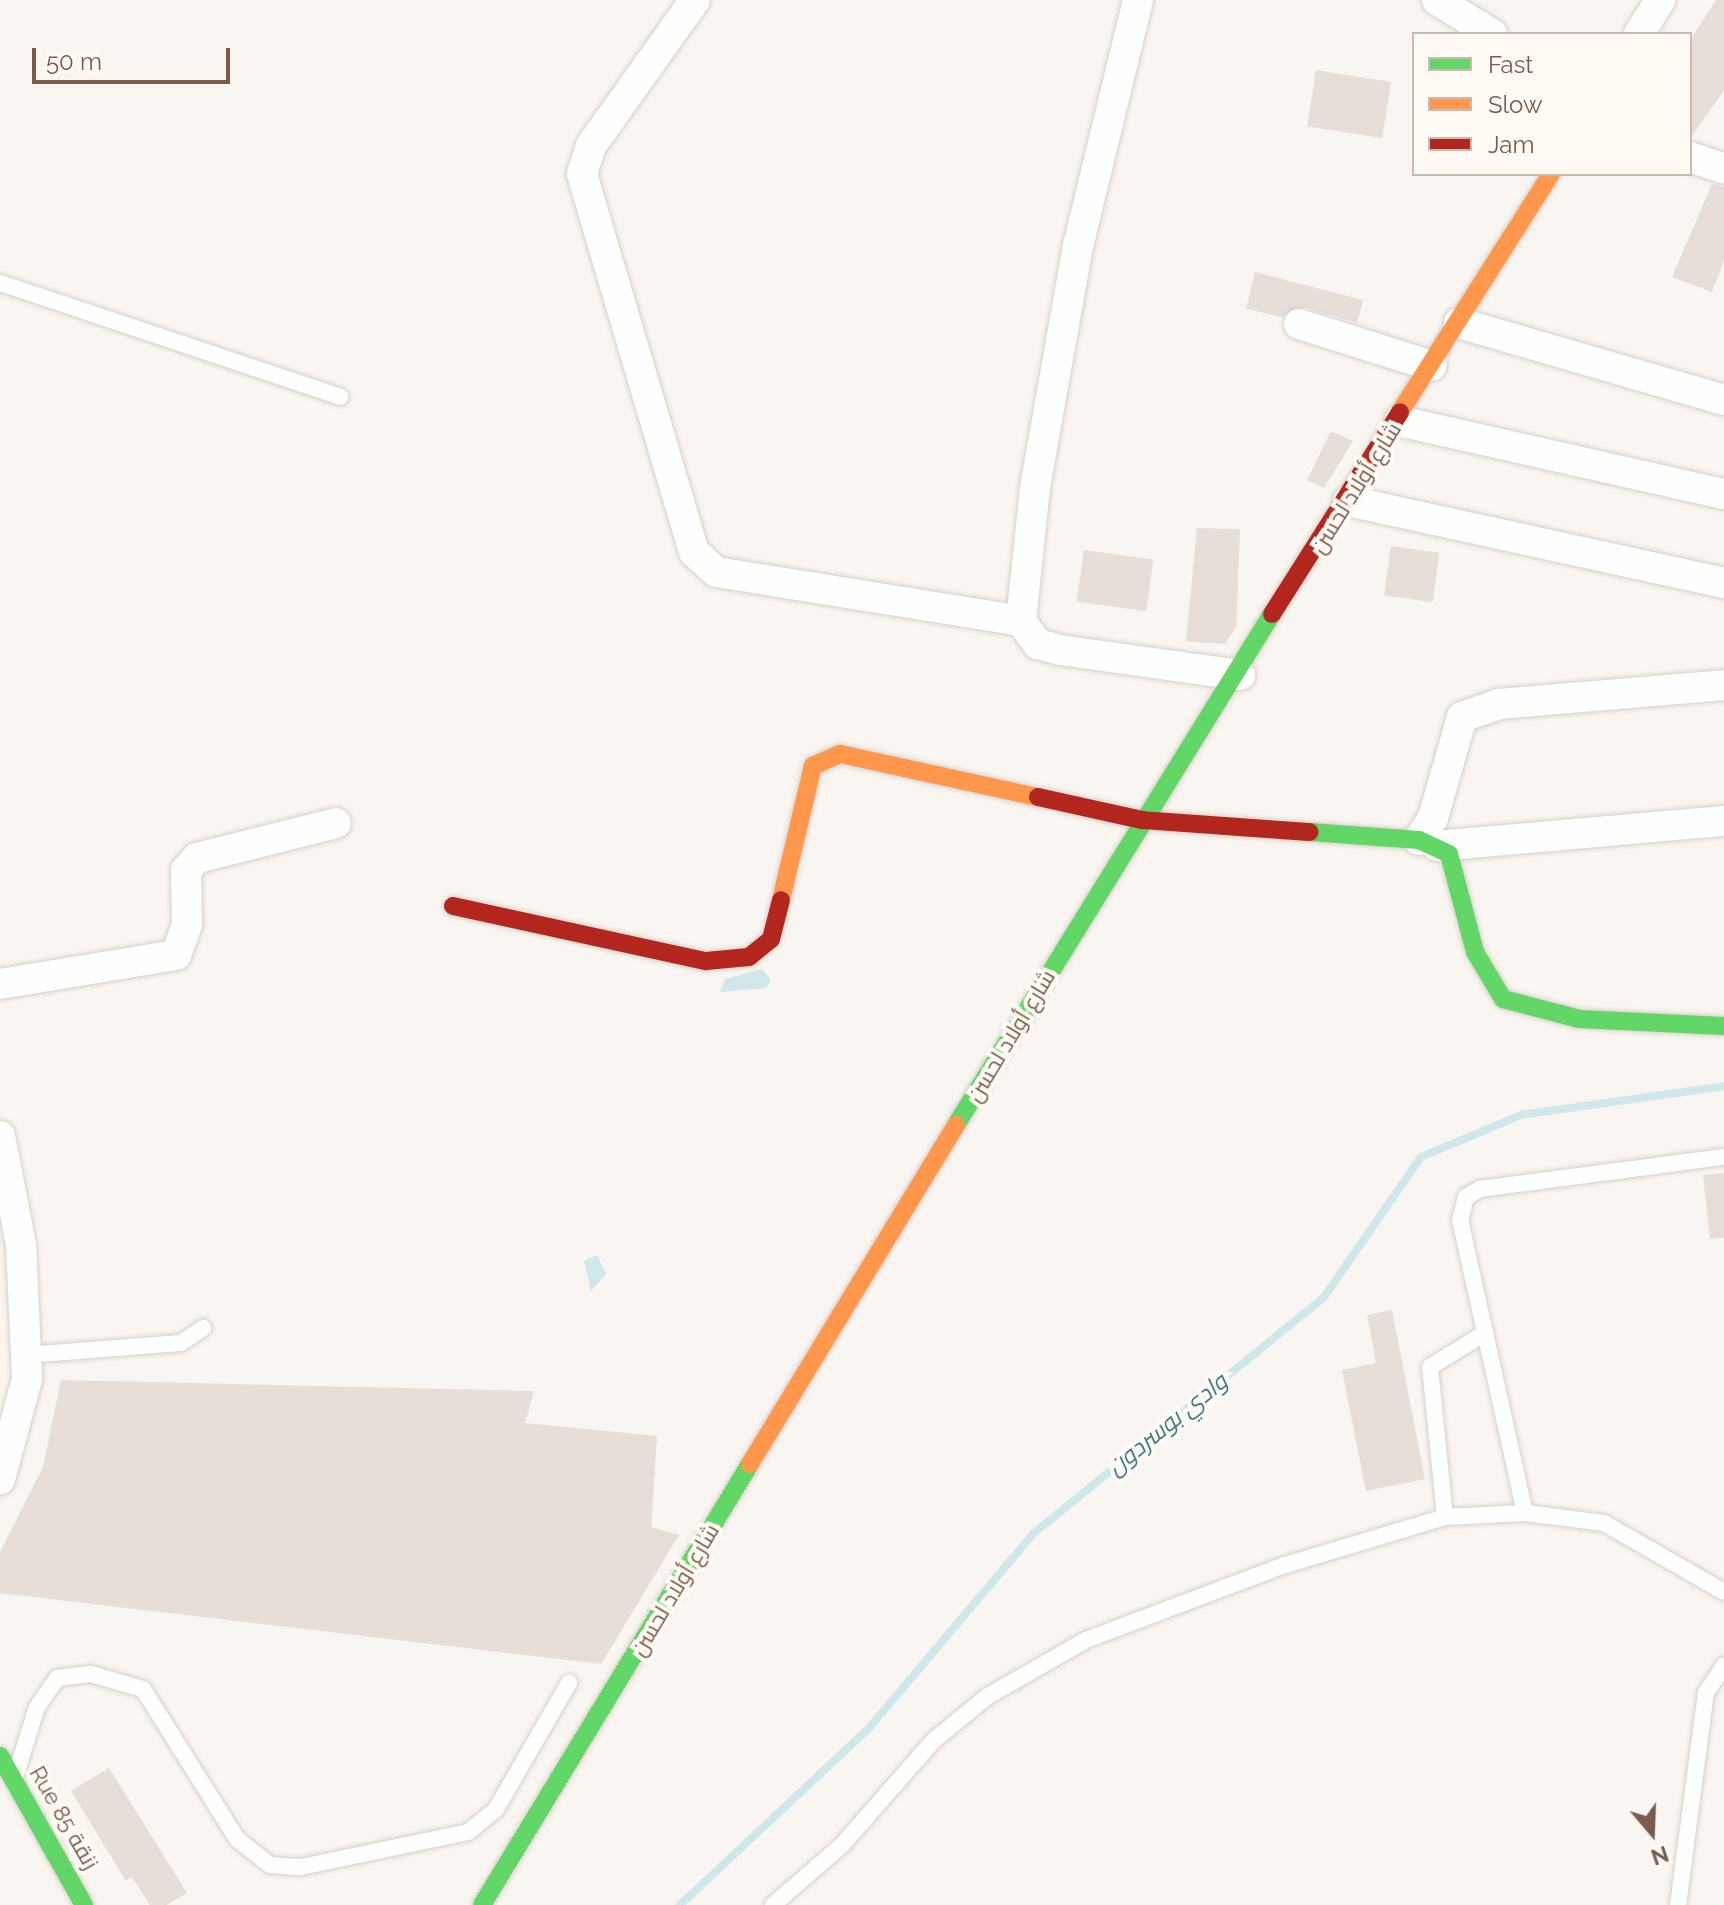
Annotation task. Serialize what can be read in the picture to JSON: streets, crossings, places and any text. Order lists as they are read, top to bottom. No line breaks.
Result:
{"streets":{"street":["شارع أولاد لحسن","Rue 85 زنقة"]},"water":["وادي بوسردون"],"legend":["Fast","Slow","Jam"],"scale_bar":"50 m","north":"bottom"}
